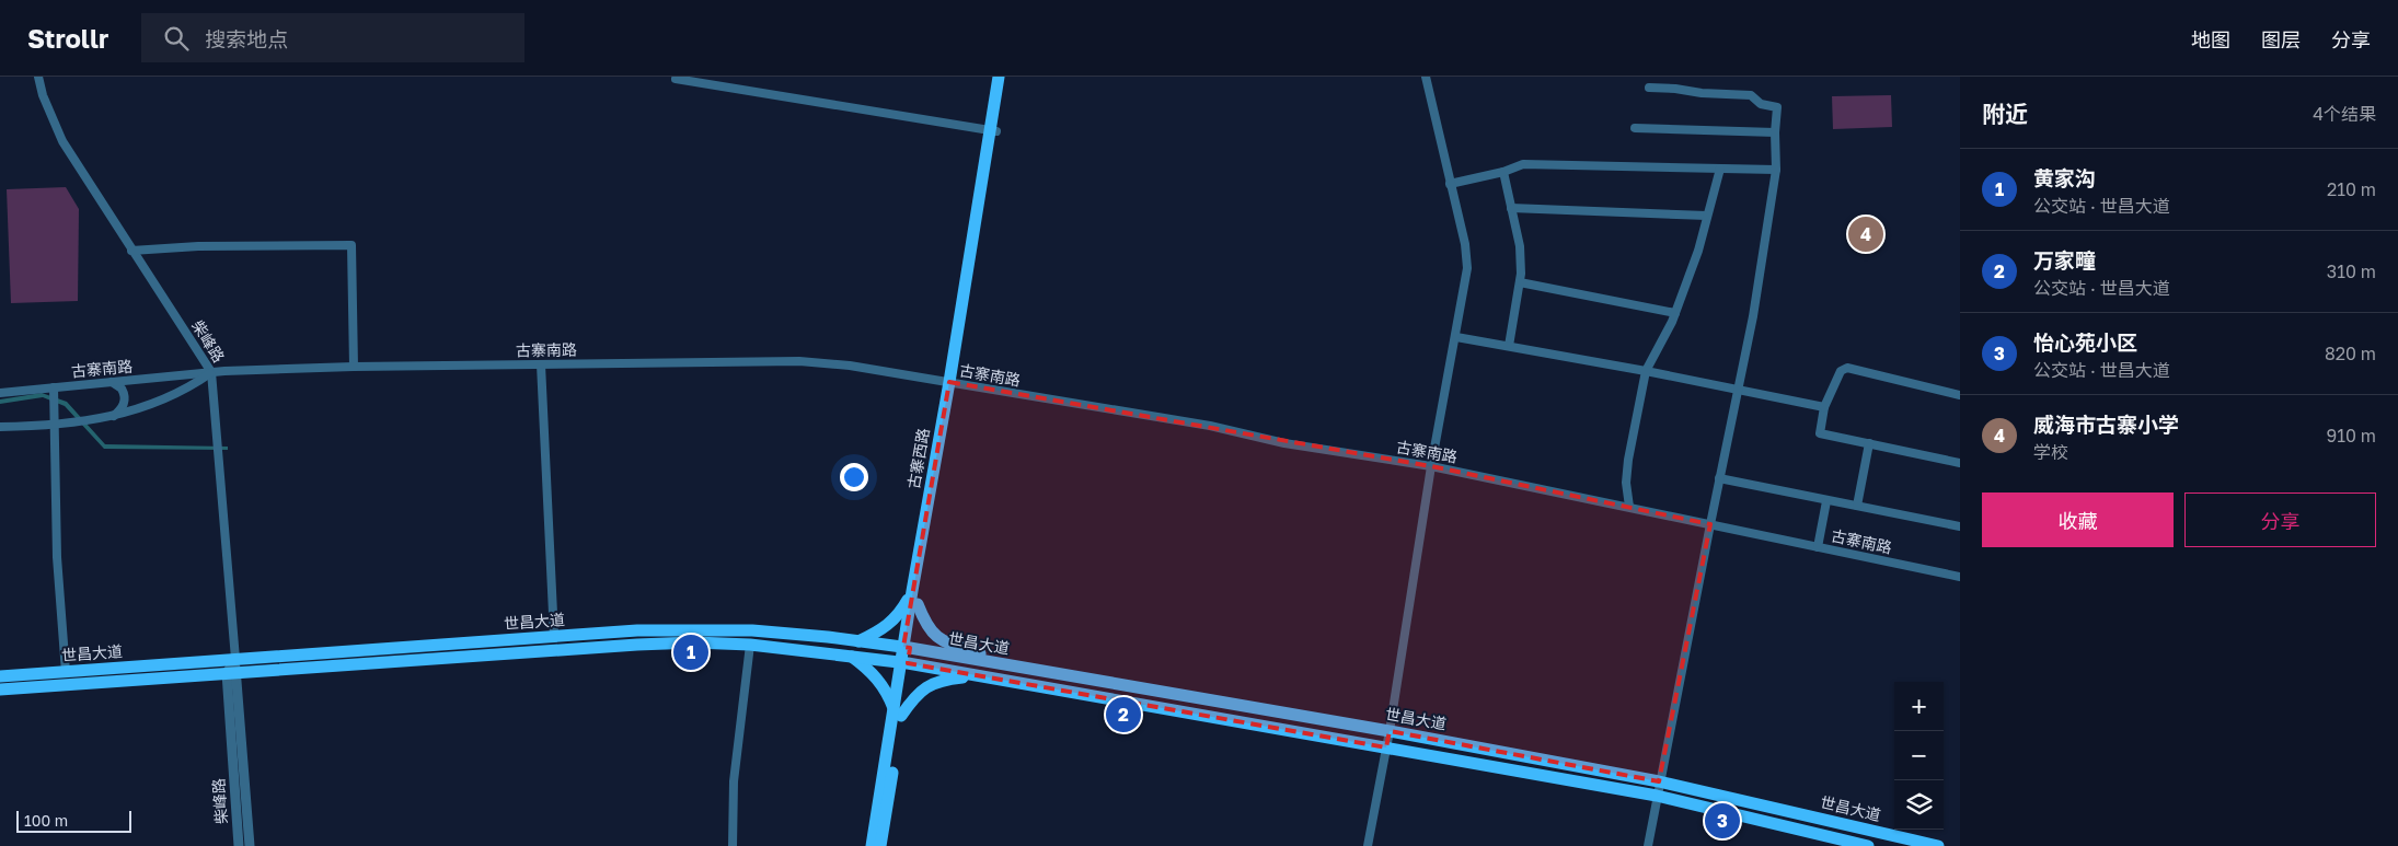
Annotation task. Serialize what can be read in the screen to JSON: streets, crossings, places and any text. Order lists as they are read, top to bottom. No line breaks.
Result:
{"streets":{"main road":["古寨西路","世昌大道"],"street":["柴峰路","古寨南路"]},"crossings":[["柴峰路","古寨南路"],["柴峰路","世昌大道"],["古寨南路","古寨西路"],["古寨西路","世昌大道"]],"scale_bar":"100 m","page":{"header":"Strollr","search":"搜索地点","nav":["地图","图层","分享"],"heading":["附近","4个结果"],"list":[{"mark":"1","name":"黄家沟","note":"公交站 · 世昌大道","value":"210 m"},{"mark":"2","name":"万家疃","note":"公交站 · 世昌大道","value":"310 m"},{"mark":"3","name":"怡心苑小区","note":"公交站 · 世昌大道","value":"820 m"},{"mark":"4","name":"威海市古寨小学","note":"学校","value":"910 m"}],"pins":["4","1","2","3"],"buttons":["收藏","分享"],"map_buttons":["+","−"],"scale":"100 m"}}
